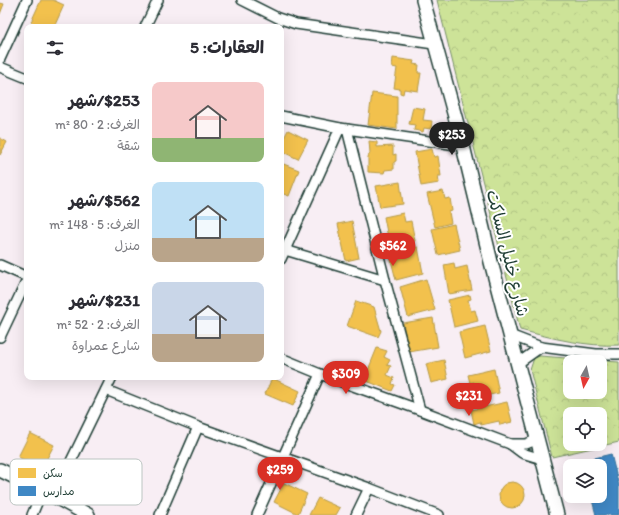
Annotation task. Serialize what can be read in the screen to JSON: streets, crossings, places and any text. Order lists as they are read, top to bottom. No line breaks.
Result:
{"streets":{"street":["شارع خليل الساكت"]},"legend":["سكن","مدارس"],"north":"bottom","page":{"heading":"العقارات: 5","list":[{"name":"$253/شهر","note":"الغرف: 2 · 80 m² · شقة"},{"name":"$562/شهر","note":"الغرف: 5 · 148 m² · منزل"},{"name":"$231/شهر","note":"الغرف: 2 · 52 m² · شارع عمراوة"}],"price":["$253","$562","$309","$231","$259"]}}
